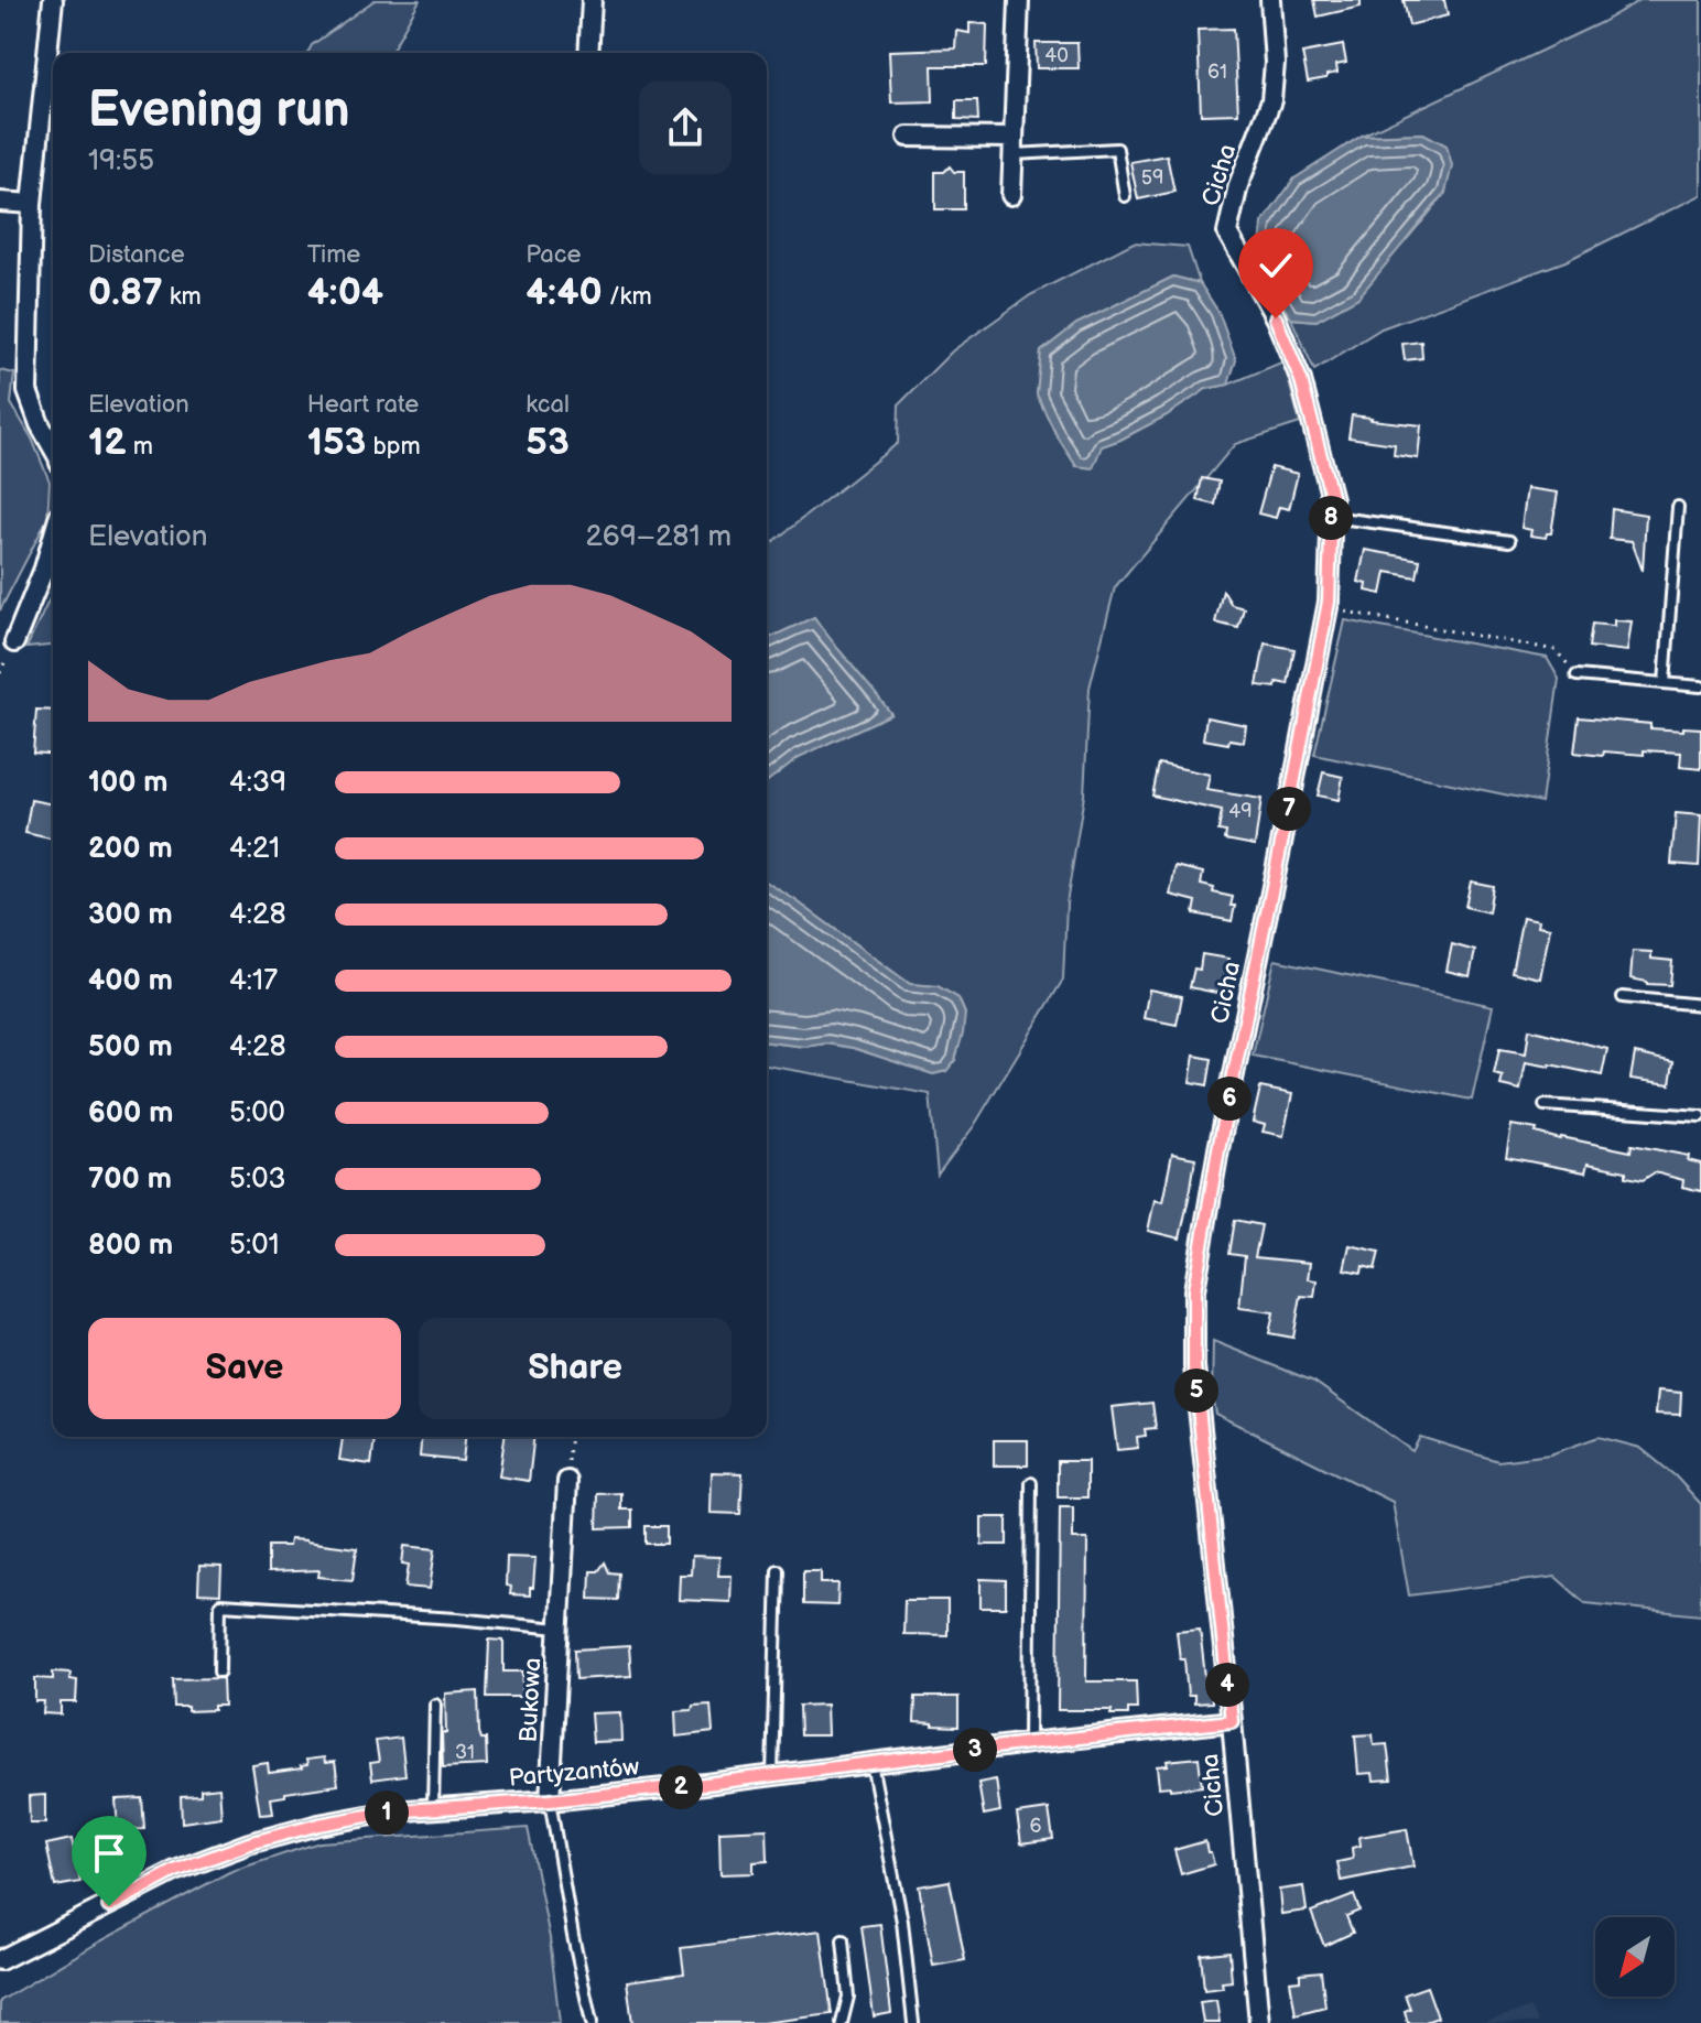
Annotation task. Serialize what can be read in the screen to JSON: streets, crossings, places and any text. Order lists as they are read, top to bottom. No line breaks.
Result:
{"streets":{"street":["Cicha","Bukowa","Partyzantów"]},"crossings":[["Cicha","Partyzantów"],["Bukowa","Partyzantów"]],"house_numbers":["40","61","59","49","31","6"],"north":"bottom left","page":{"heading":["Evening run","19:55"],"stats":[["Distance","0.87 km"],["Time","4:04"],["Pace","4:40 /km"],["Elevation","12 m"],["Heart rate","153 bpm"],["kcal","53"]],"pins":["8","7","6","5","4","3","2","1"],"chart":["Elevation","269–281 m"],"list":[{"name":"100 m","note":"4:39"},{"name":"200 m","note":"4:21"},{"name":"300 m","note":"4:28"},{"name":"400 m","note":"4:17"},{"name":"500 m","note":"4:28"},{"name":"600 m","note":"5:00"},{"name":"700 m","note":"5:03"},{"name":"800 m","note":"5:01"}],"buttons":["Save","Share"]}}
